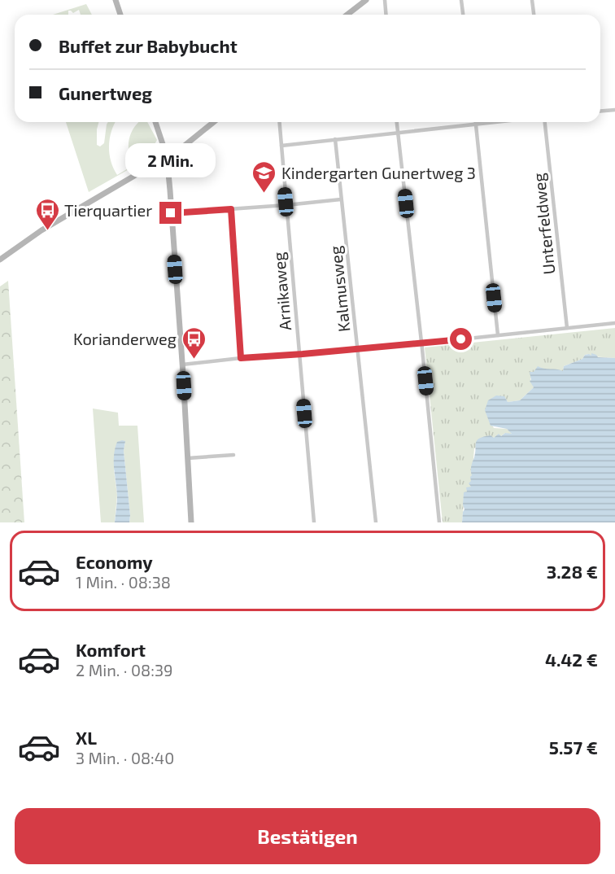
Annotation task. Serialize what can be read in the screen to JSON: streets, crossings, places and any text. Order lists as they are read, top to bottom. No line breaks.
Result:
{"streets":{"street":["Unterfeldweg","Kalmusweg","Arnikaweg"]},"places":{"school or university":["Kindergarten Gunertweg 3"],"bus stop":["Tierquartier","Korianderweg"]},"page":{"banner":["Buffet zur Babybucht","Gunertweg"],"bubble":"2 Min.","list":[{"name":"Economy","note":"1 Min. · 08:38","value":"3.28 €"},{"name":"Komfort","note":"2 Min. · 08:39","value":"4.42 €"},{"name":"XL","note":"3 Min. · 08:40","value":"5.57 €"}],"buttons":"Bestätigen"}}
